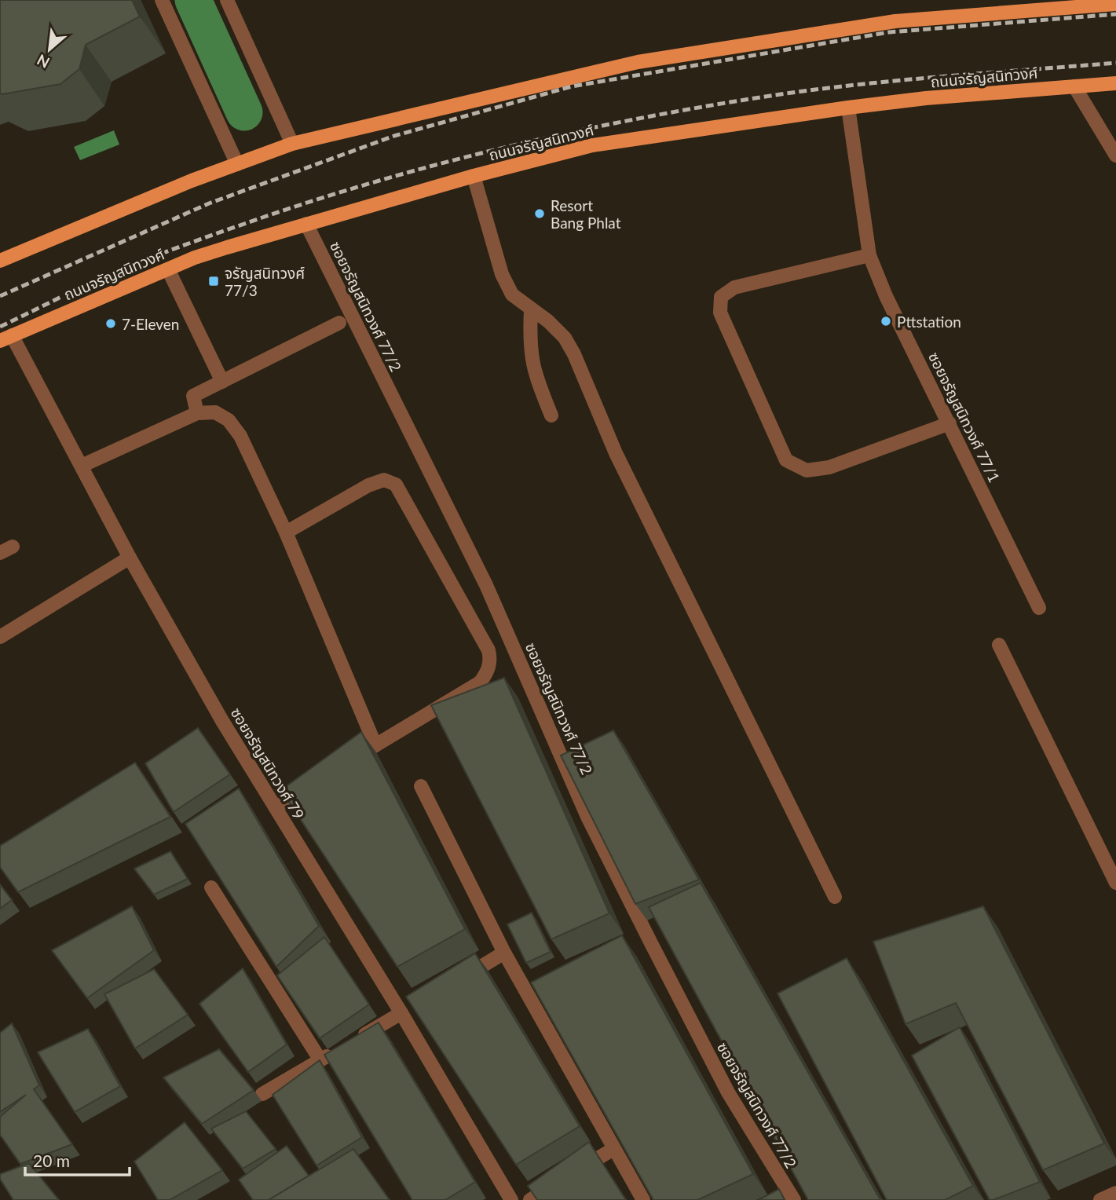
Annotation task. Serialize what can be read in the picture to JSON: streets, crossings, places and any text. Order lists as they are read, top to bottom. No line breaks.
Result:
{"streets":{"main road":["ถนนจรัญสนิทวงศ์"],"street":["ซอยจรัญสนิทวงศ์ 77/2","ซอยจรัญสนิทวงศ์ 77/1","ซอยจรัญสนิทวงศ์ 79"]},"crossings":[["ถนนจรัญสนิทวงศ์","ซอยจรัญสนิทวงศ์ 77/2"],["ถนนจรัญสนิทวงศ์","ซอยจรัญสนิทวงศ์ 77/1"],["ถนนจรัญสนิทวงศ์","ซอยจรัญสนิทวงศ์ 79"]],"places":{"other":["Resort Bang Phlat","Pttstation","7-Eleven"],"transit":["จรัญสนิทวงศ์ 77/3"]},"scale_bar":"20 m","north":"bottom left"}
